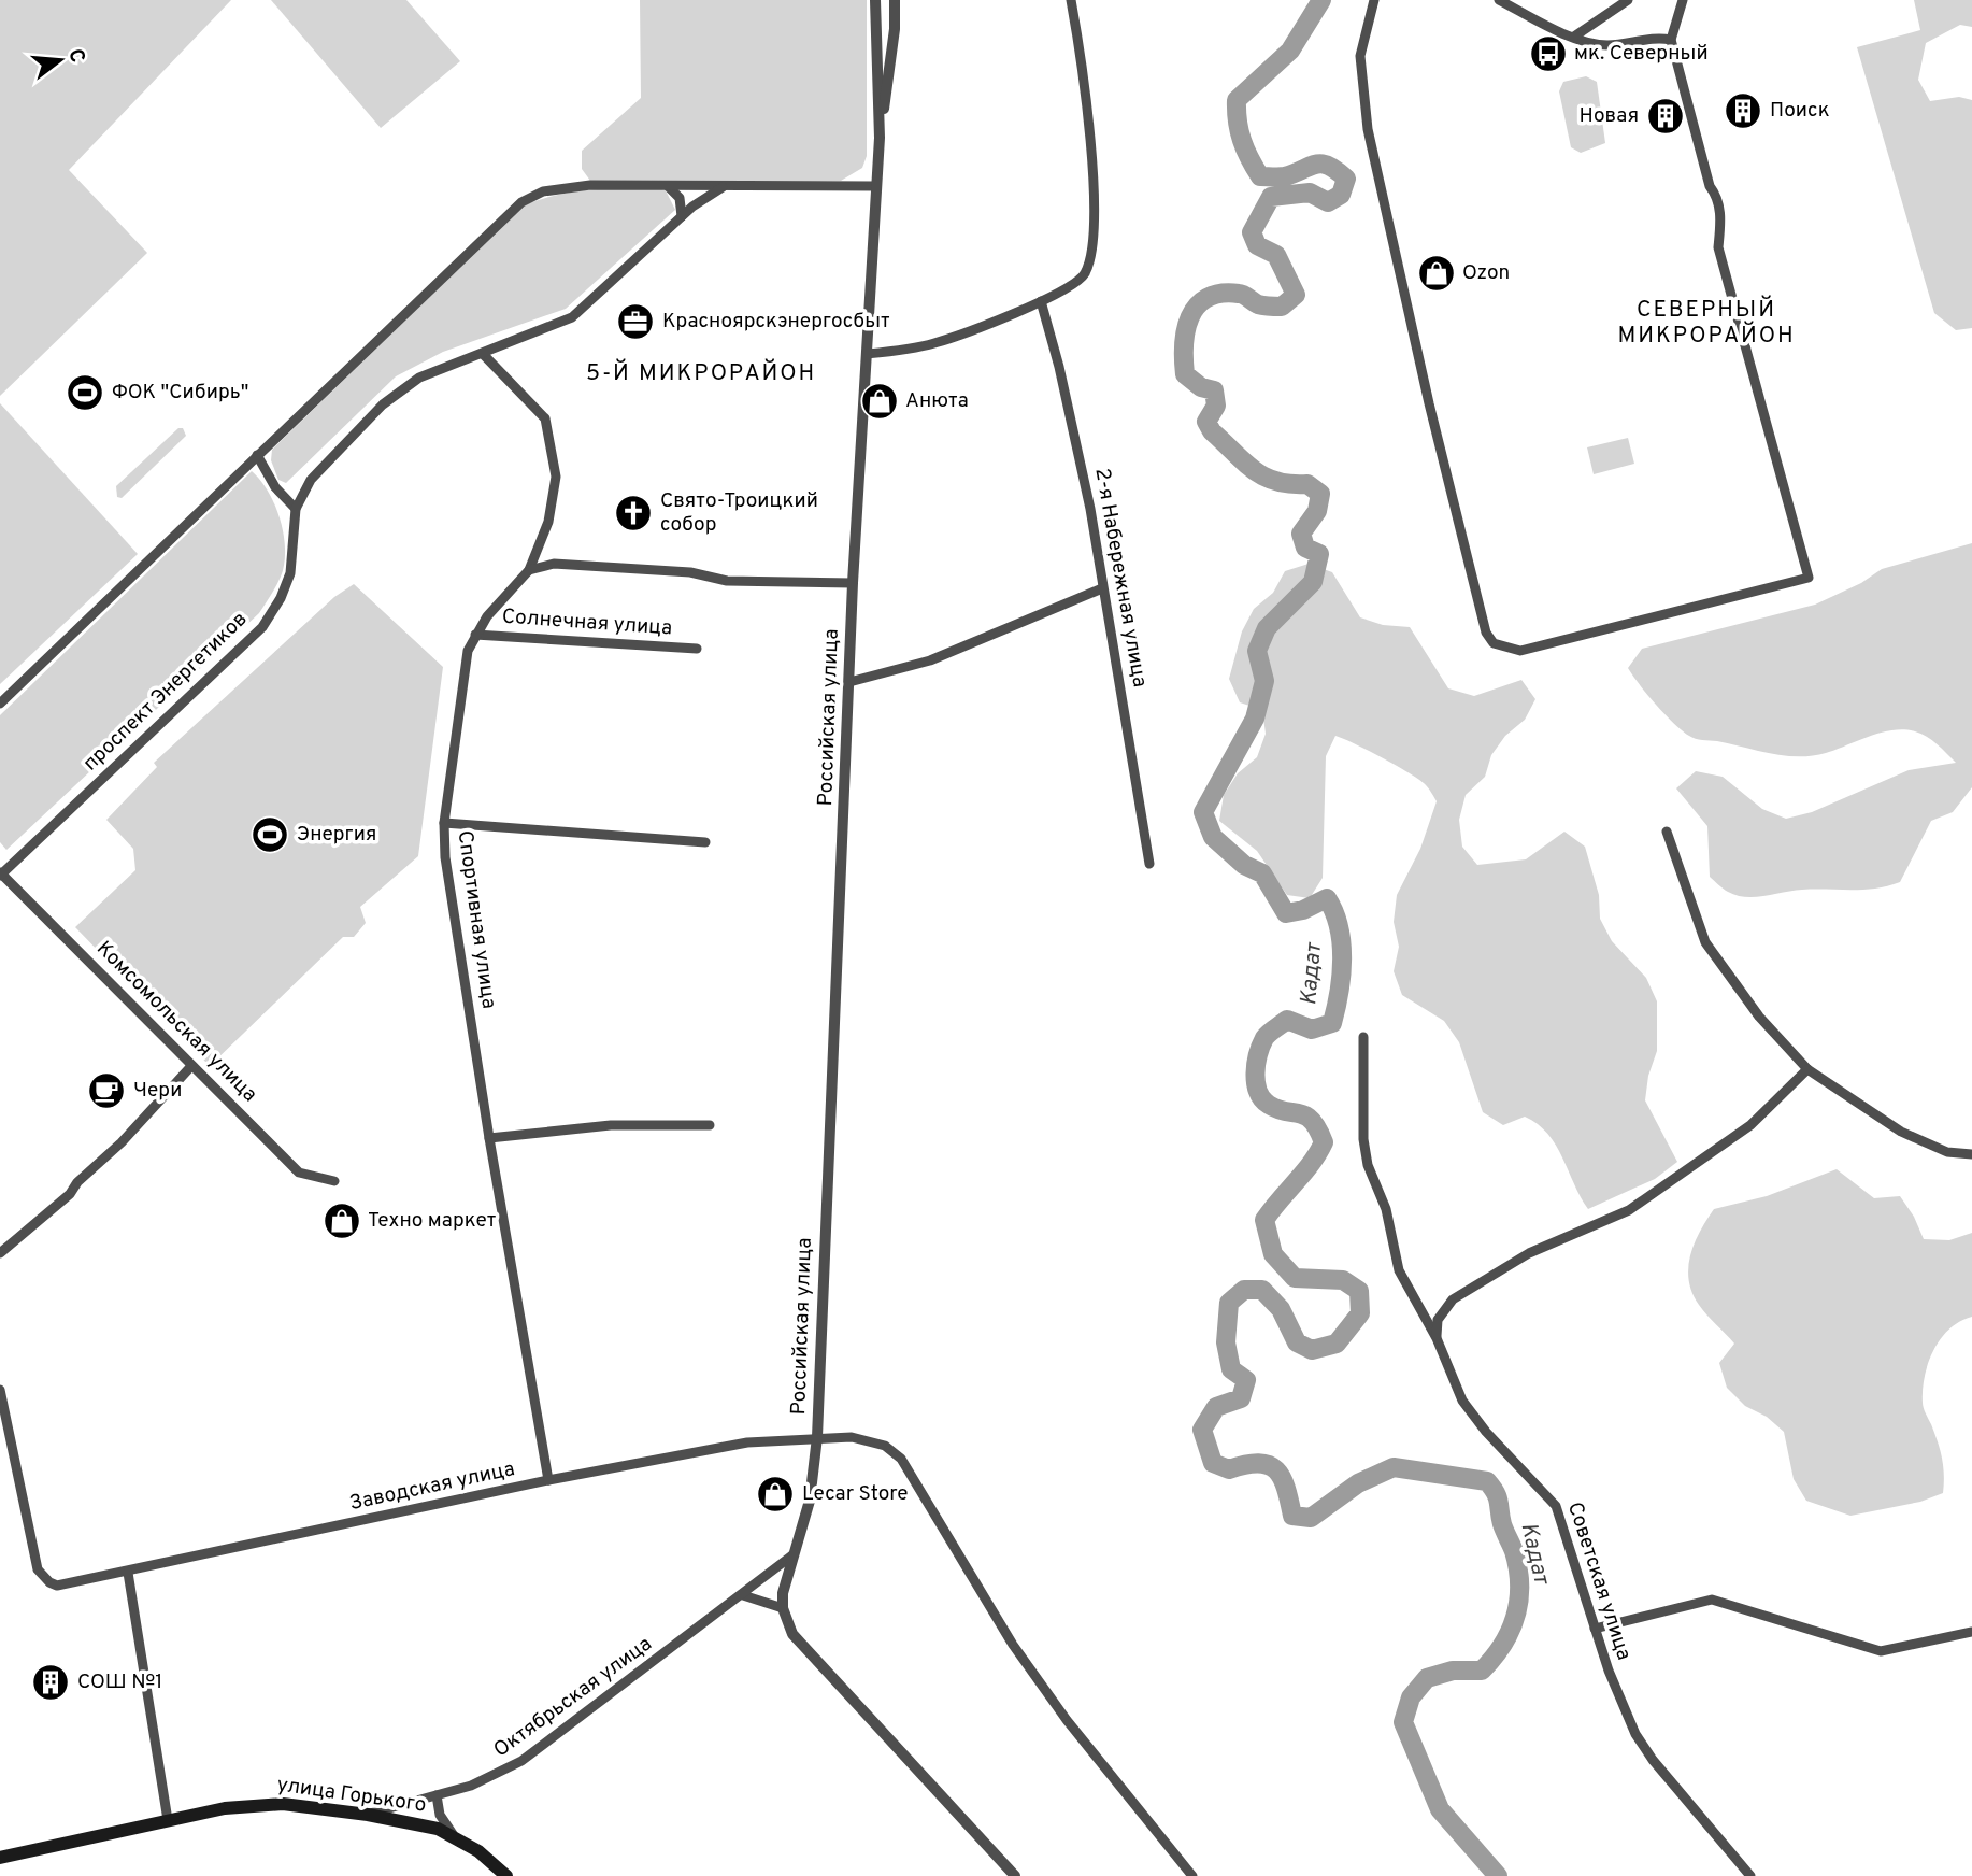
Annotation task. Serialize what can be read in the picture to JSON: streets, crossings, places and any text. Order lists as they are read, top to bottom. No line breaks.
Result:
{"streets":{"main road":["улица Горького"],"street":["2-я Набережная улица","Солнечная улица","проспект Энергетиков","Российская улица","Спортивная улица","Комсомольская улица","Заводская улица","Советская улица","Октябрьская улица"]},"crossings":[["Солнечная улица","Спортивная улица"],["проспект Энергетиков","Комсомольская улица"],["Российская улица","Заводская улица"],["Российская улица","Октябрьская улица"],["Спортивная улица","Заводская улица"],["Октябрьская улица","улица Горького"]],"districts":["СЕВЕРНЫЙ МИКРОРАЙОН","5-Й МИКРОРАЙОН"],"water":["Кадат"],"places":{"bus stop":["мк. Северный"],"building":["Поиск","Новая","СОШ №1"],"shop":["Ozon","Анюта","Техно маркет","Lecar Store"],"office":["Красноярскэнергосбыт"],"sports":["ФОК \"Сибирь\"","Энергия"],"church":["Свято-Троицкий собор"],"cafe":["Чери"]},"north":"right"}
